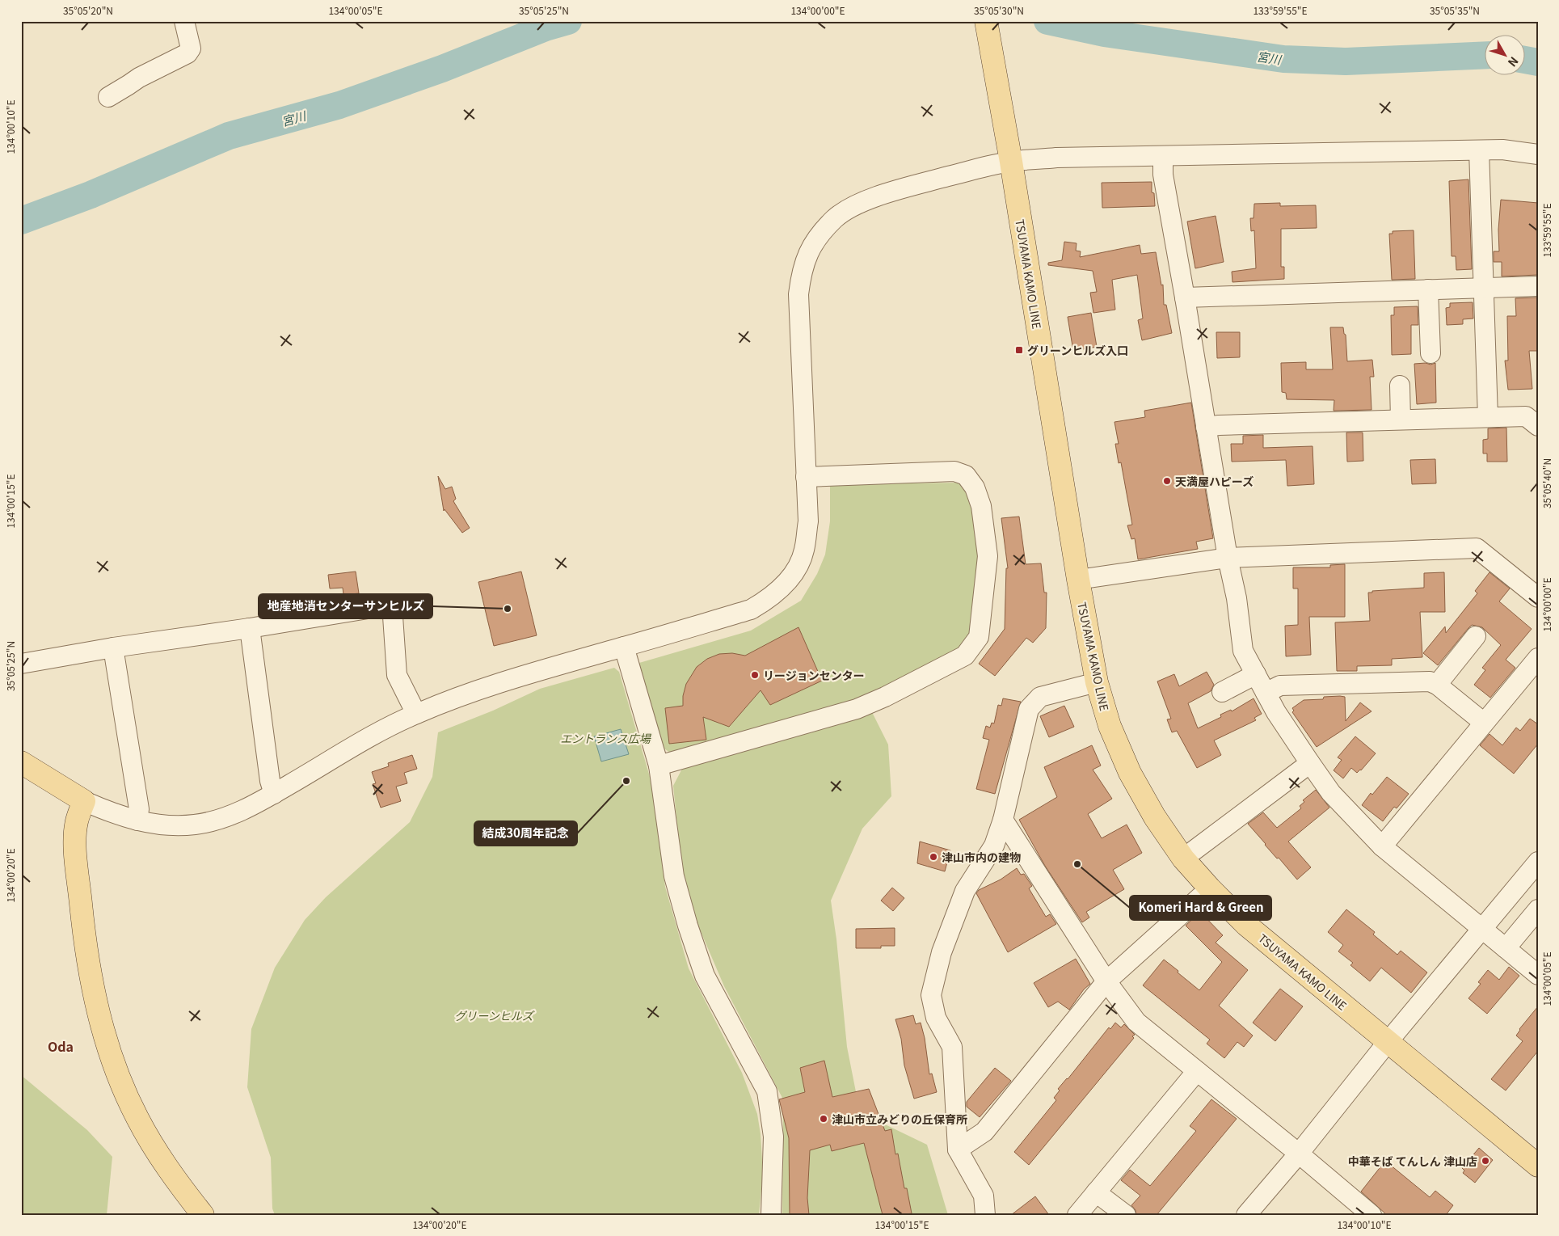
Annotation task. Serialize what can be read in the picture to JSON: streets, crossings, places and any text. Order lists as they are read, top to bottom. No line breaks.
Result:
{"streets":{"main road":["TSUYAMA KAMO LINE"]},"districts":["Oda"],"water":["宮川"],"parks":["エントランス広場","グリーンヒルズ"],"places":{"transit":["グリーンヒルズ入口"],"other":["天満屋ハピーズ","地産地消センターサンヒルズ","リージョンセンター","結成30周年記念","津山市内の建物","Komeri Hard & Green","津山市立みどりの丘保育所","中華そば てんしん 津山店"]},"north":"bottom right","coordinates":["35°05'20\"N","134°00'05\"E","35°05'25\"N","134°00'00\"E","35°05'30\"N","133°59'55\"E","35°05'35\"N","134°00'10\"E","35°05'40\"N","134°00'15\"E","134°00'20\"E"]}
